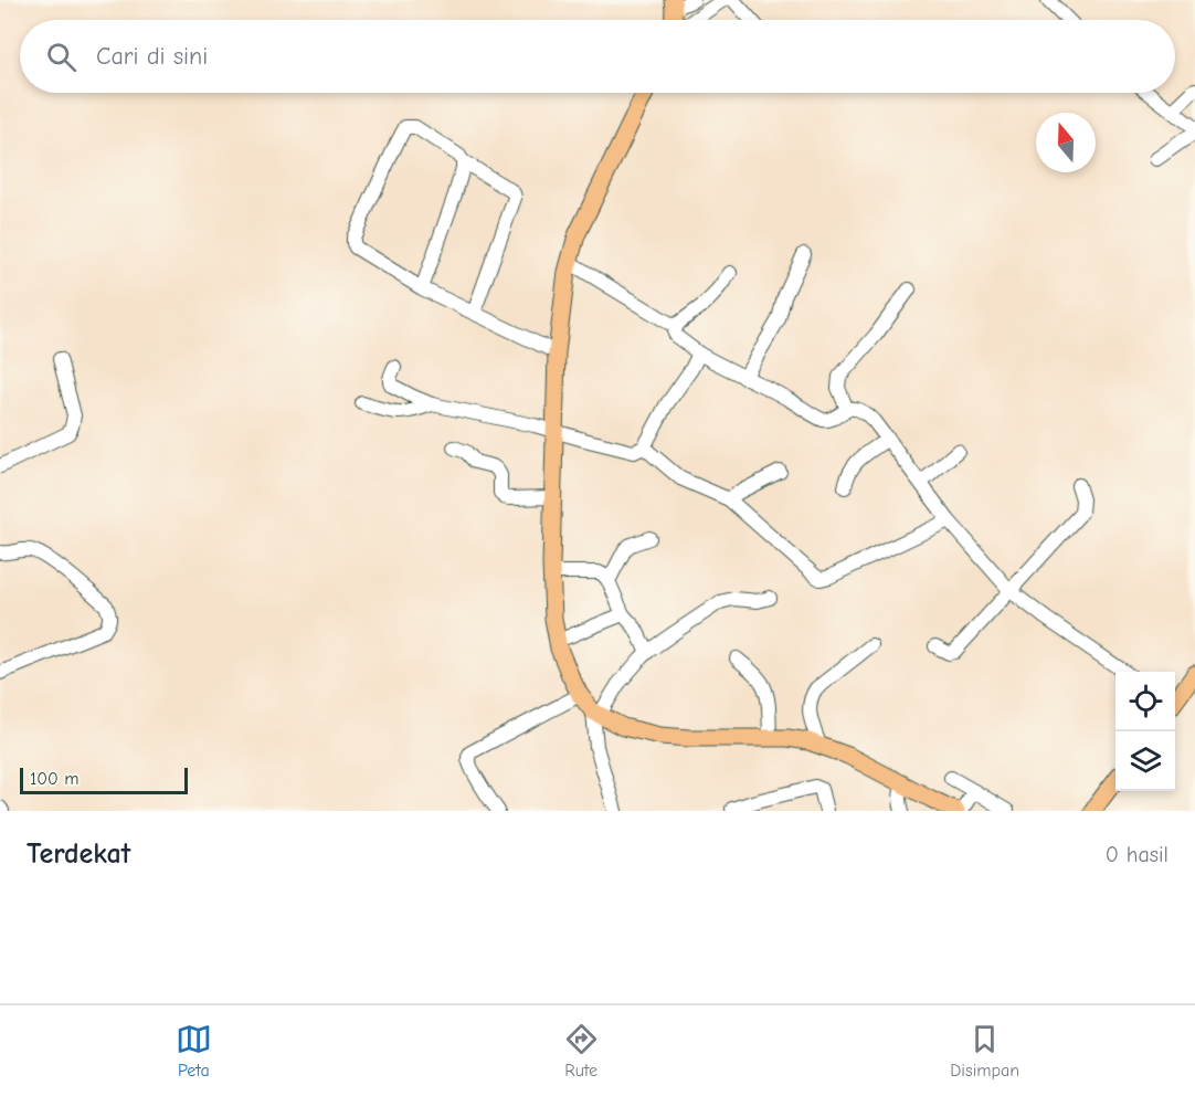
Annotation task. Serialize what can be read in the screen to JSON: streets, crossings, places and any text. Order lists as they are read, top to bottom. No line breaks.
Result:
{"scale_bar":"100 m","north":"top","page":{"search":"Cari di sini","scale":"100 m","heading":["Terdekat","0 hasil"],"nav":["Peta","Rute","Disimpan"]}}
